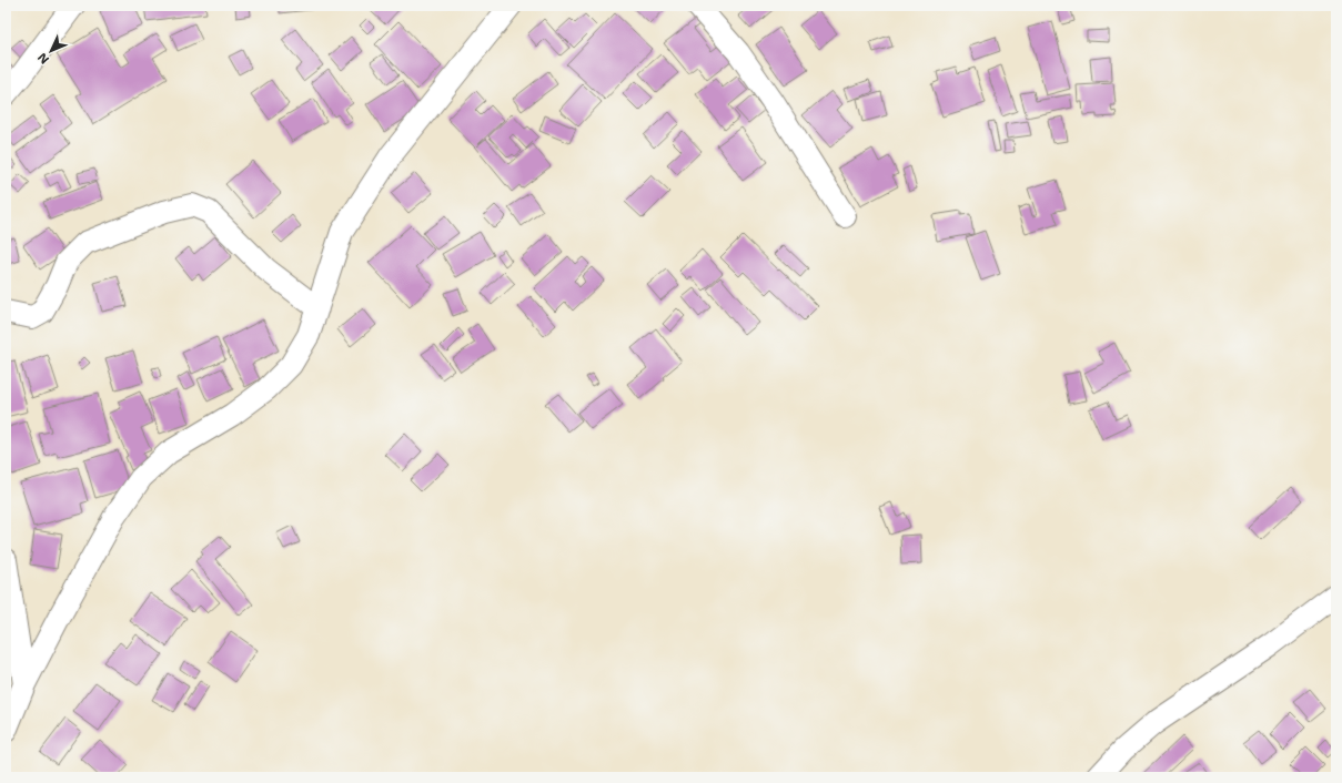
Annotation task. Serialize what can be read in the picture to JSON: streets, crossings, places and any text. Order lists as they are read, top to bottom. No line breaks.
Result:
{"north":"bottom left"}
